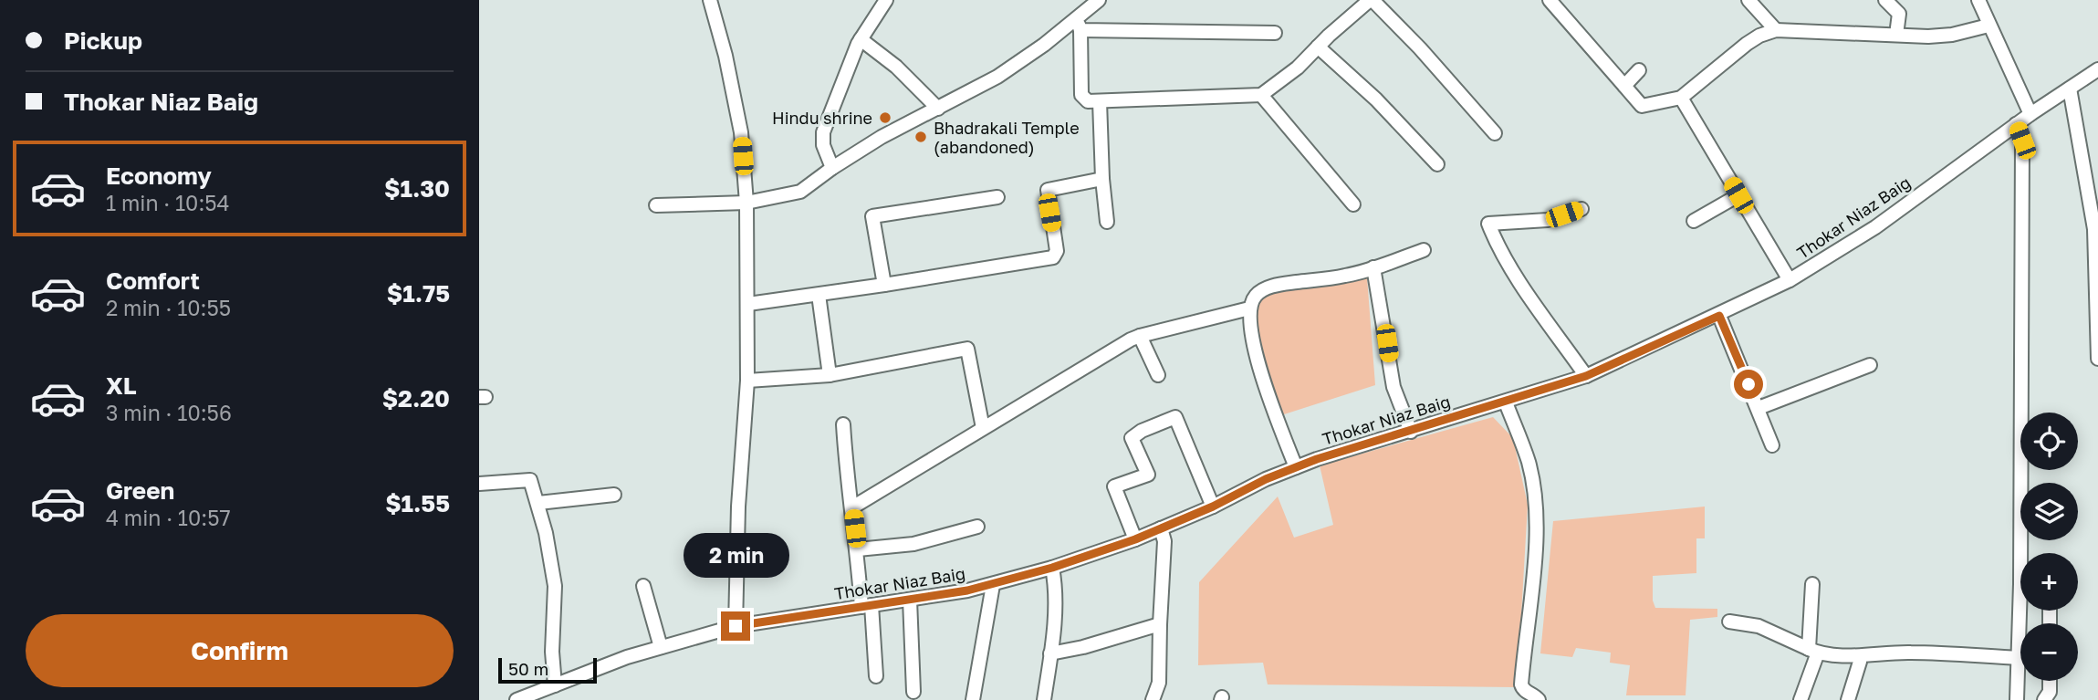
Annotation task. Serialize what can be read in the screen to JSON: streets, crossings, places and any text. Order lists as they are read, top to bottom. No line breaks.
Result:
{"streets":{"street":["Thokar Niaz Baig"]},"places":["Hindu shrine","Bhadrakali Temple (abandoned)"],"scale_bar":"50 m","page":{"banner":["Pickup","Thokar Niaz Baig"],"list":[{"name":"Economy","note":"1 min · 10:54","value":"$1.30"},{"name":"Comfort","note":"2 min · 10:55","value":"$1.75"},{"name":"XL","note":"3 min · 10:56","value":"$2.20"},{"name":"Green","note":"4 min · 10:57","value":"$1.55"}],"map_buttons":["+","−"],"bubble":"2 min","buttons":"Confirm","scale":"50 m"}}
